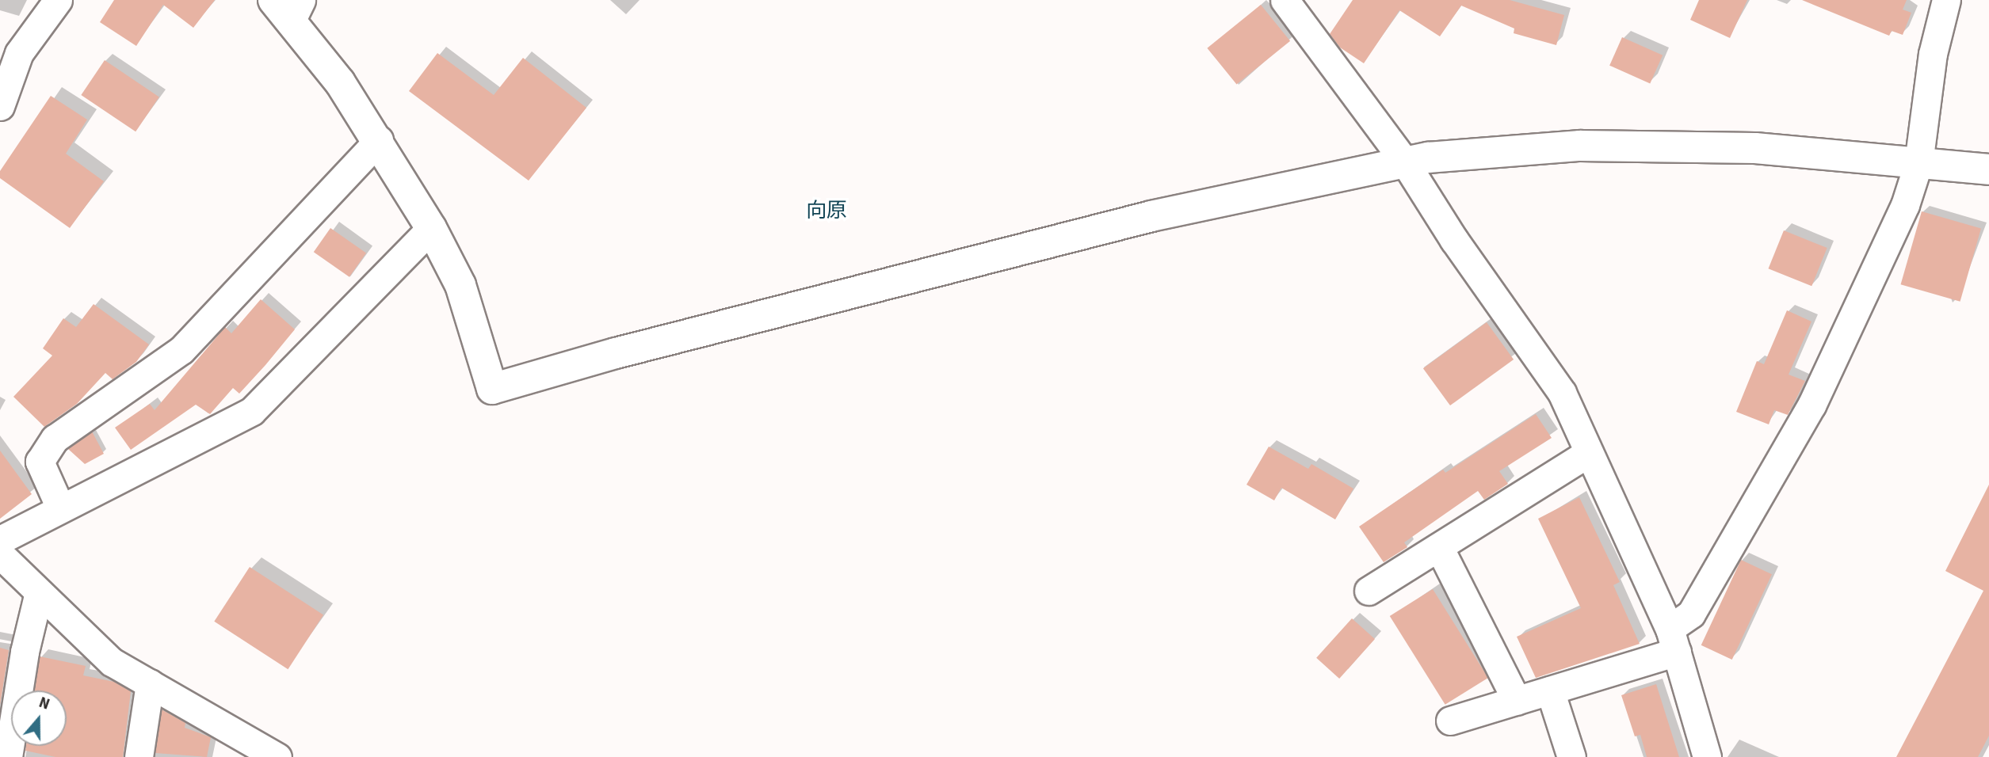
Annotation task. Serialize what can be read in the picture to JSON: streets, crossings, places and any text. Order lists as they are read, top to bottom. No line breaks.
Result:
{"districts":["向原"],"north":"top"}
